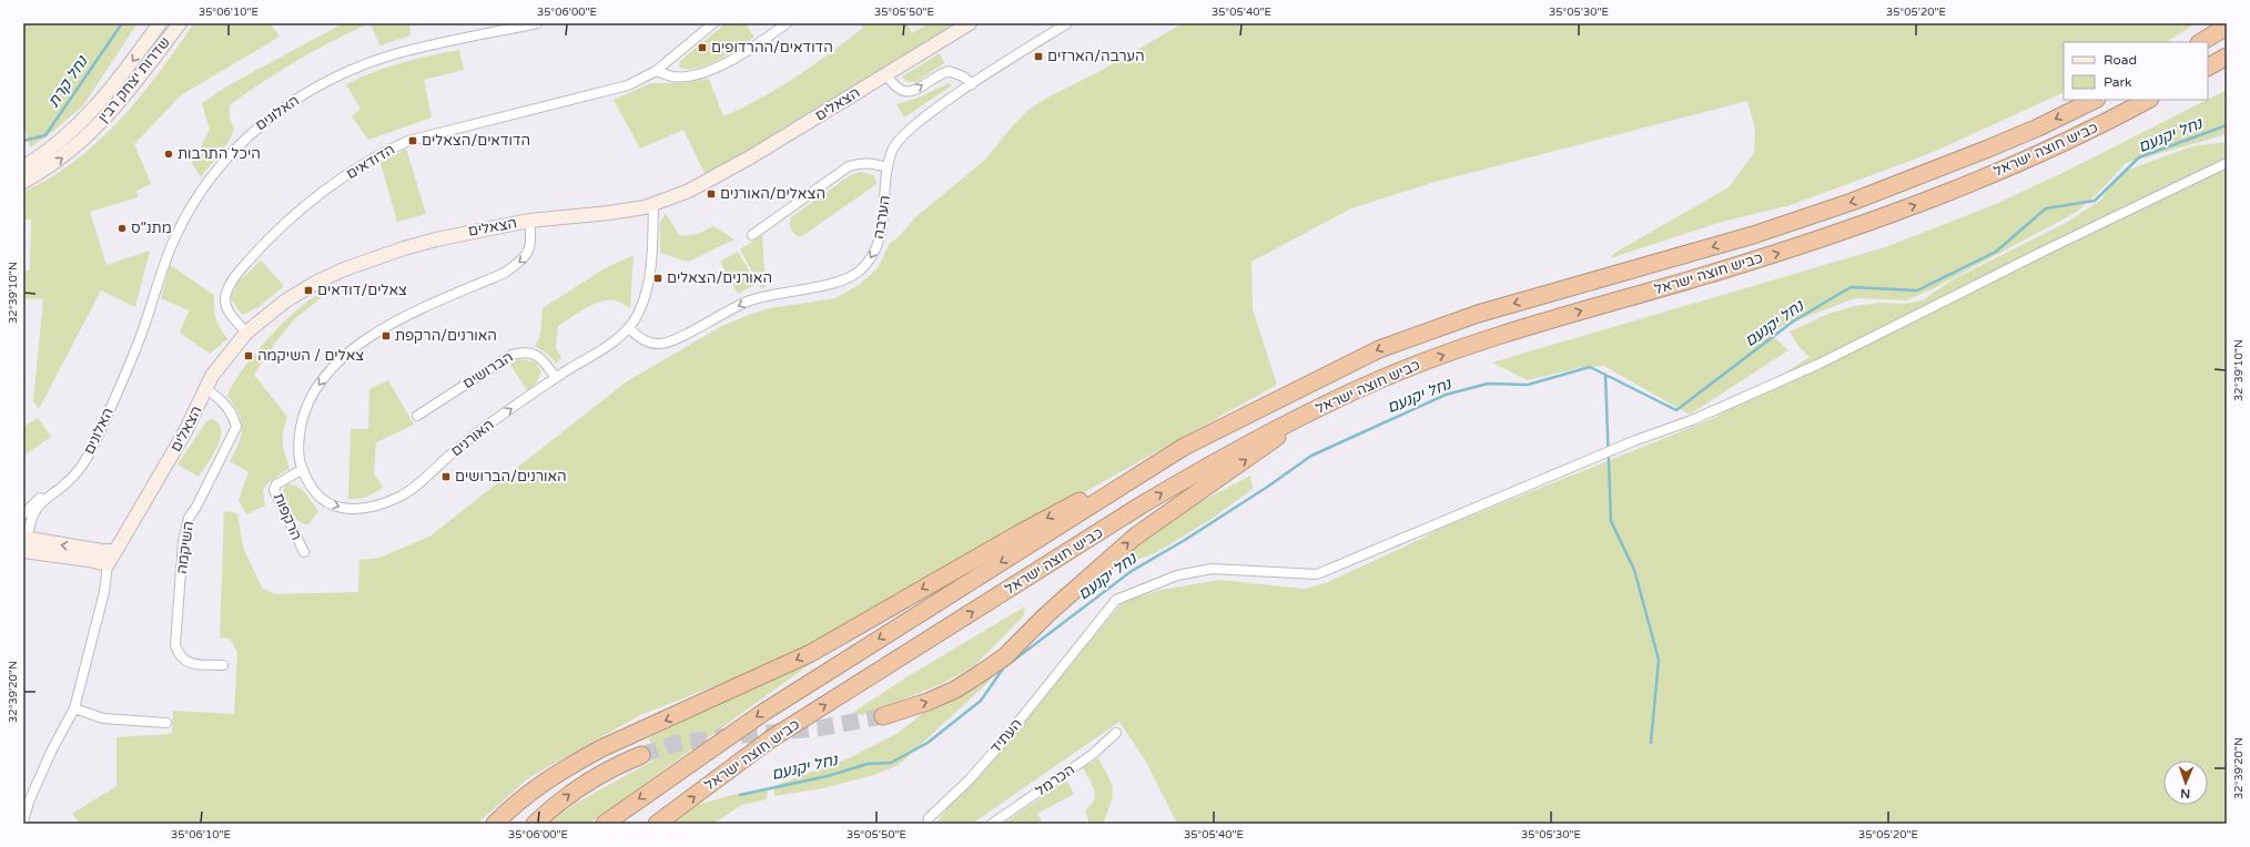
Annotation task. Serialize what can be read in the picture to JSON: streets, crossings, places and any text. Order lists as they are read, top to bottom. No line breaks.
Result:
{"streets":{"highway":["כביש חוצה ישראל"],"street":["שדרות יצחק רבין","הצאלים","האלונים","הדודאים","הערבה","הברושים","האורנים","הרקפות","השיקמה","העתיד","הכרמל"]},"crossings":[["הצאלים","הדודאים"],["הצאלים","האורנים"],["הצאלים","השיקמה"],["הערבה","האורנים"],["הברושים","האורנים"],["האורנים","הרקפות"]],"one_way":["הערבה"],"water":["נחל קרת","נחל יקנעם"],"places":{"transit":["הדודאים/ההרדופים","הערבה/הארזים","הדודאים/הצאלים","הצאלים/האורנים","האורנים/הצאלים","צאלים/דודאים","האורנים/הרקפת","צאלים / השיקמה","האורנים/הברושים"],"other":["היכל התרבות","מתנ\"ס"]},"legend":["Road","Park"],"north":"bottom","coordinates":["35°06'10\"E","35°06'00\"E","35°05'50\"E","35°05'40\"E","35°05'30\"E","35°05'20\"E","32°39'10\"N","32°39'20\"N"]}
